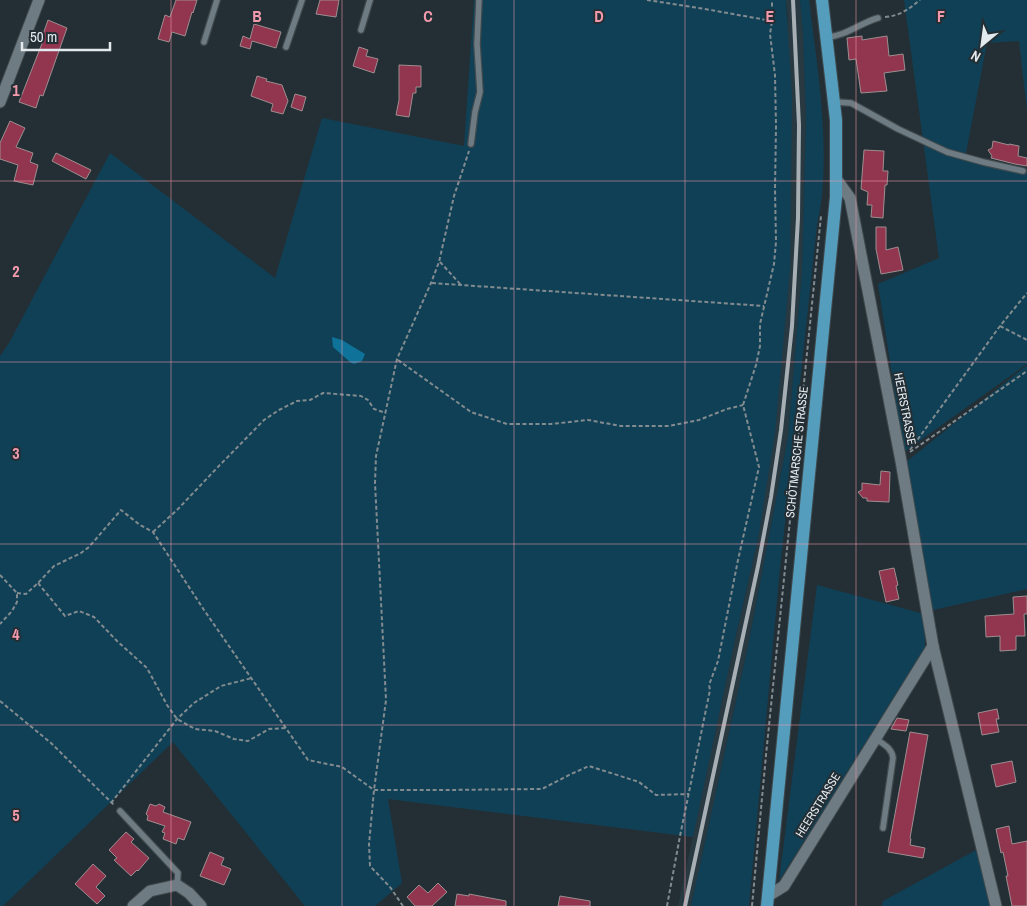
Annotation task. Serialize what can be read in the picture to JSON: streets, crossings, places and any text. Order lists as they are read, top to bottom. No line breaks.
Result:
{"streets":{"main road":["SCHÖTMARSCHE STRASSE"],"street":["HEERSTRASSE"]},"crossings":[["HEERSTRASSE","SCHÖTMARSCHE STRASSE"]],"scale_bar":"50 m","north":"bottom left","grid":{"columns":["B","C","D","E","F"],"rows":["1","2","3","4","5"]}}
